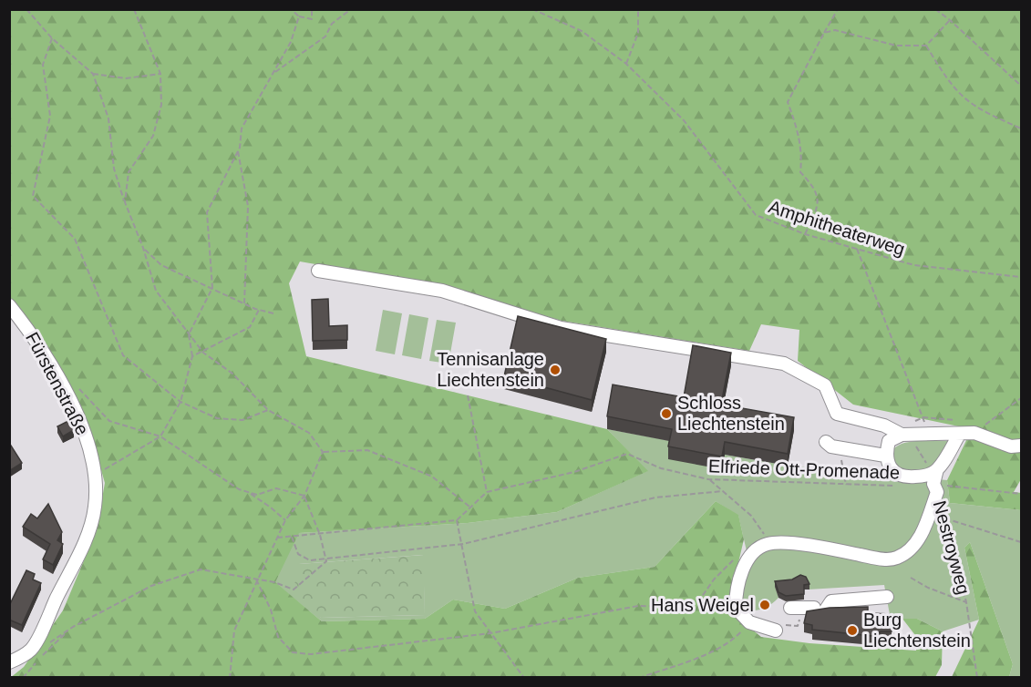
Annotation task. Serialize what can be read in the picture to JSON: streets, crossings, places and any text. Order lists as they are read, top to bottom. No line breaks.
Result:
{"streets":{"street":["Fürstenstraße"],"path":["Amphitheaterweg","Elfriede Ott-Promenade","Nestroyweg"]},"places":["Tennisanlage Liechtenstein","Schloss Liechtenstein","Hans Weigel","Burg Liechtenstein"]}
